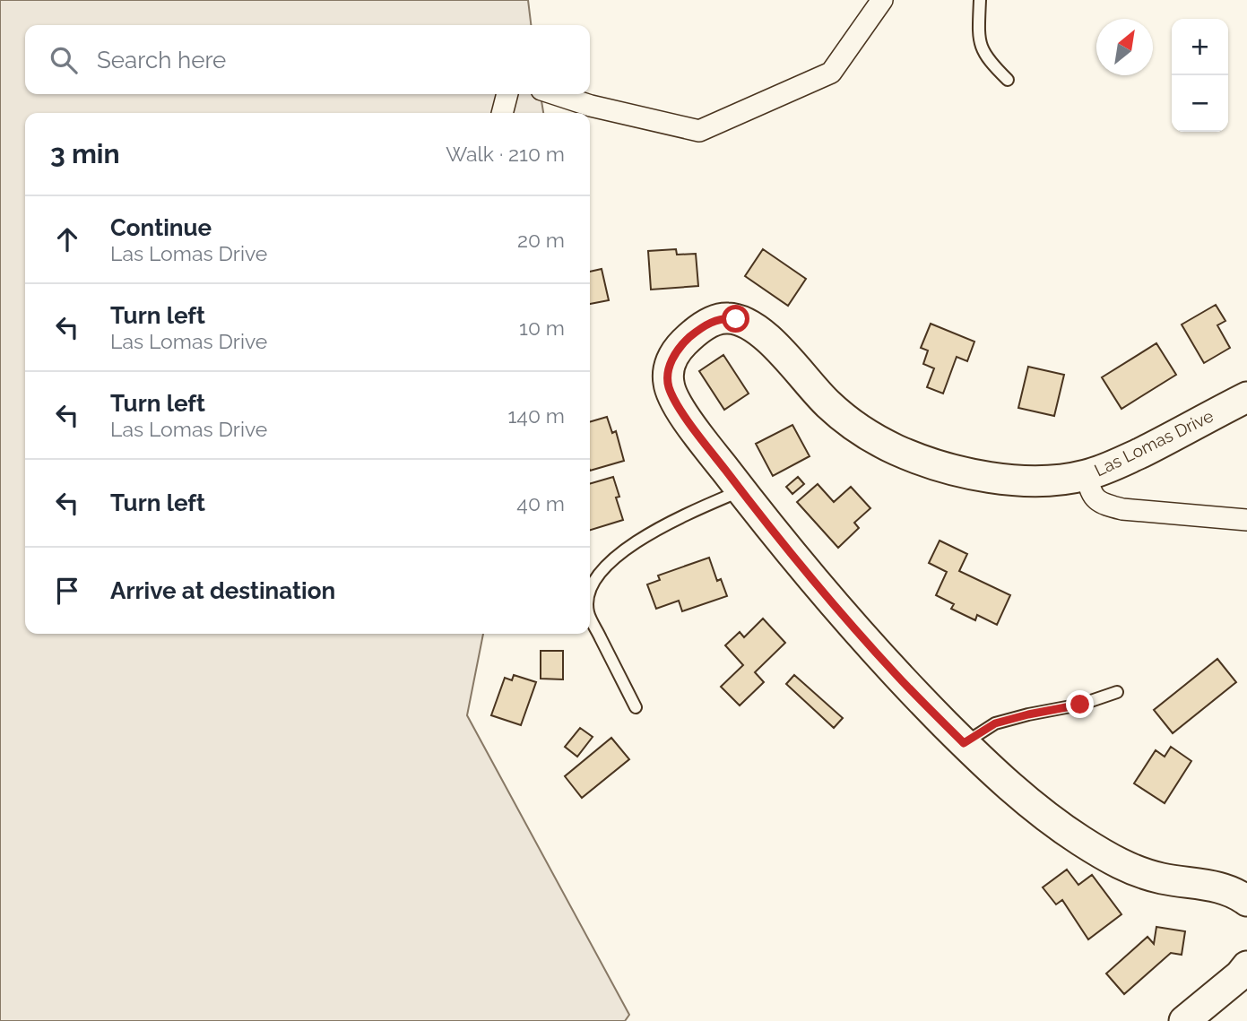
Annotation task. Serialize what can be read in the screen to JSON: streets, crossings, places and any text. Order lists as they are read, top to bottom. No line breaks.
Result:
{"streets":{"street":["Las Lomas Drive"]},"north":"top right","page":{"map_buttons":["+","−"],"search":"Search here","heading":["3 min","Walk · 210 m"],"list":[["Continue","Las Lomas Drive","20 m"],["Turn left","Las Lomas Drive","10 m"],["Turn left","Las Lomas Drive","140 m"],["Turn left","40 m"],"Arrive at destination"]}}
